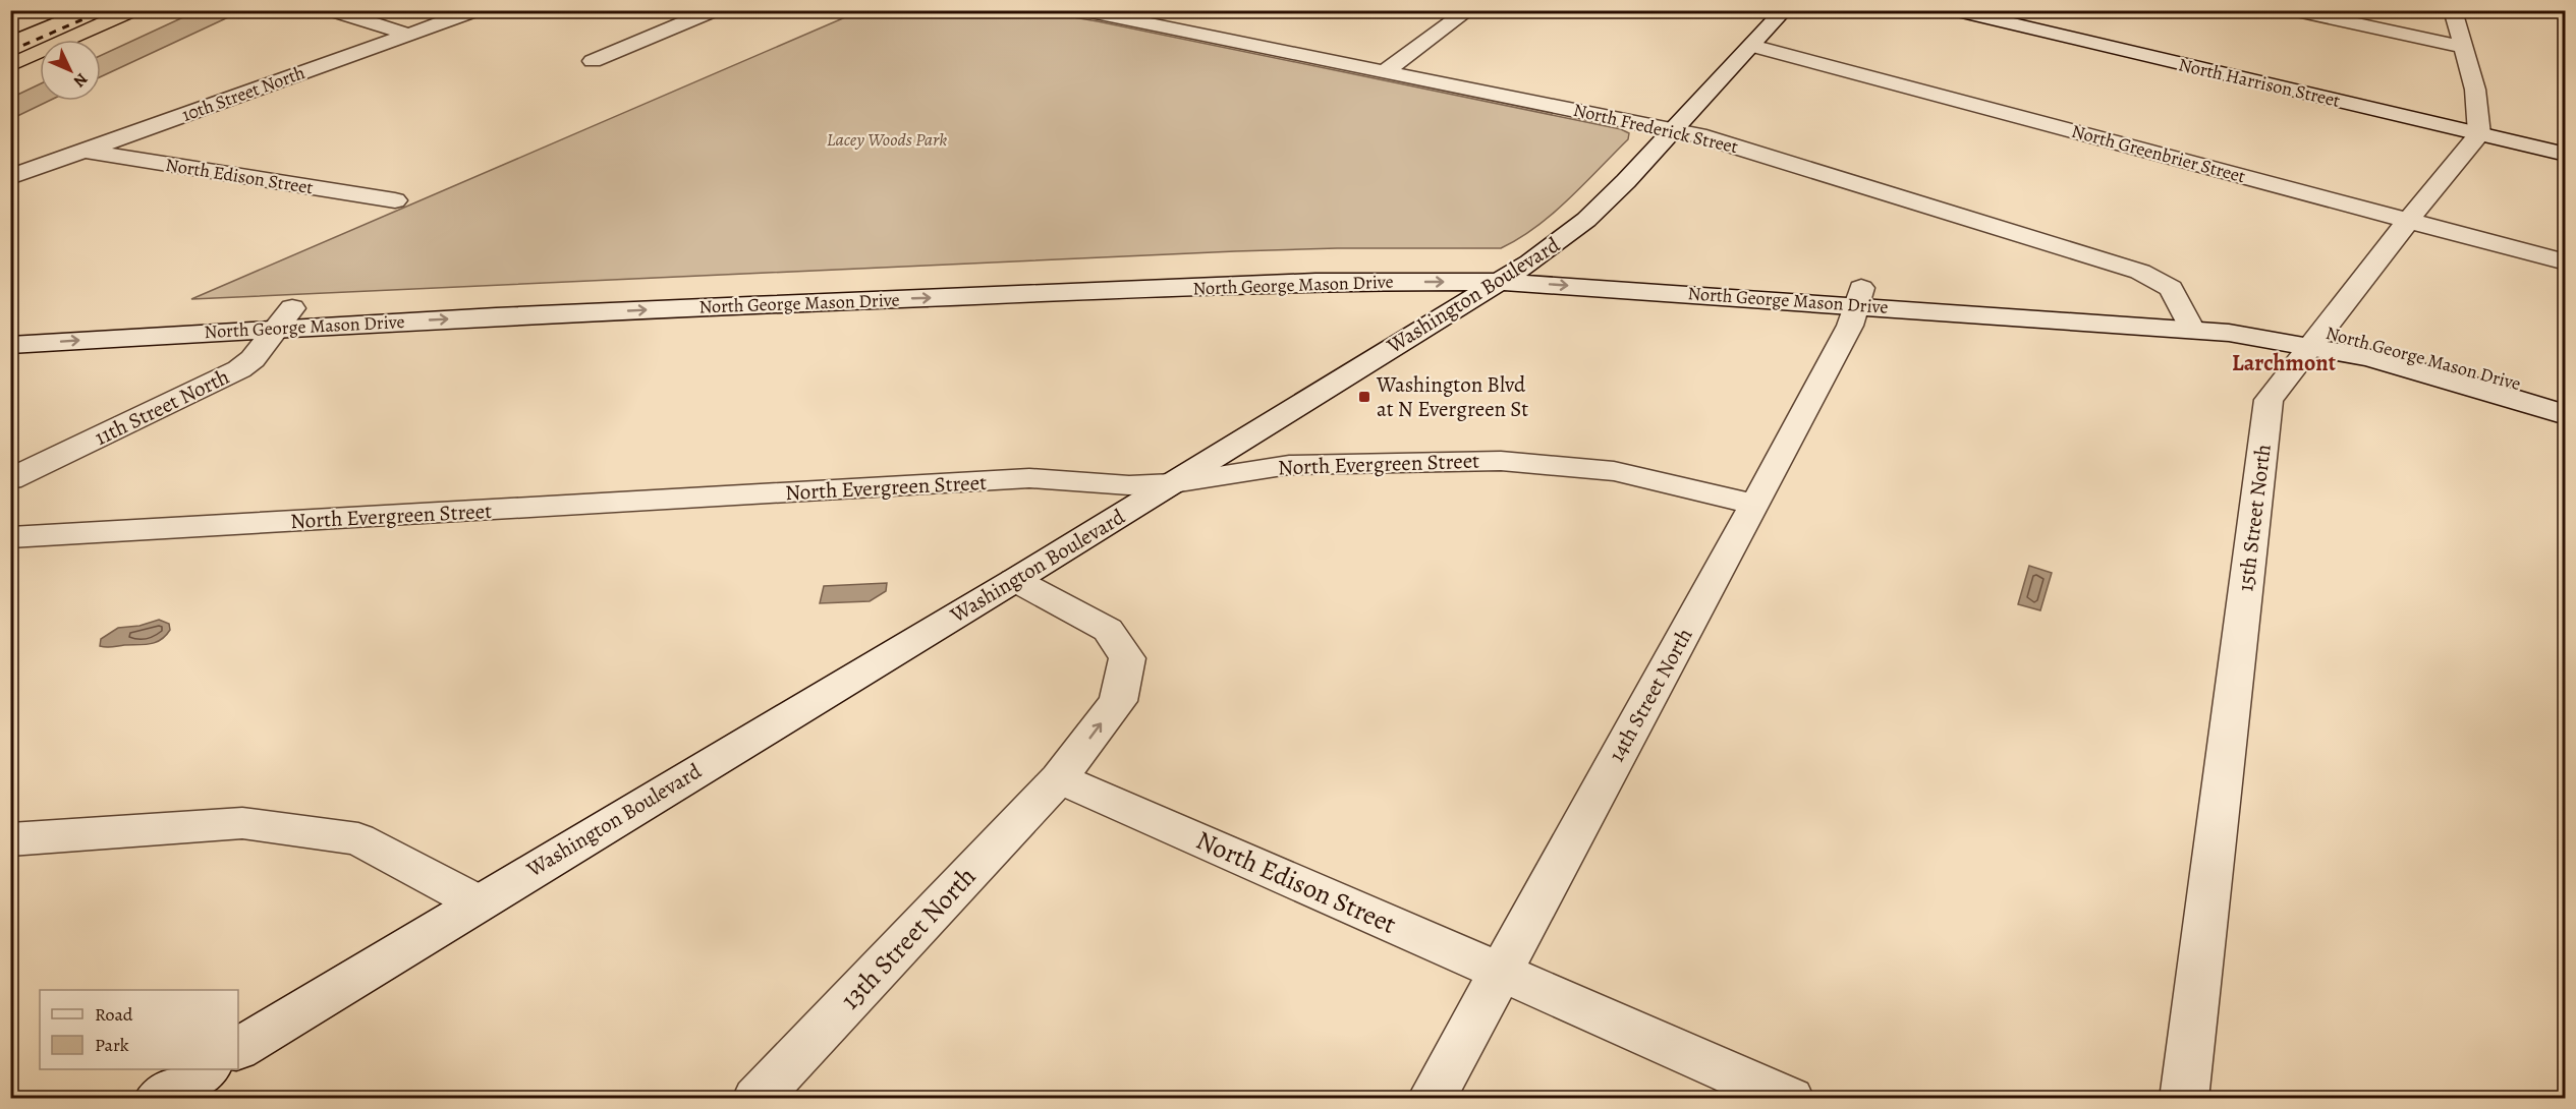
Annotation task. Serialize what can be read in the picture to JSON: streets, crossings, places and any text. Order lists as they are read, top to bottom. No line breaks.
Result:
{"streets":{"street":["North Harrison Street","10th Street North","North Frederick Street","North Greenbrier Street","North Edison Street","North George Mason Drive","Washington Boulevard","11th Street North","North Evergreen Street","15th Street North","14th Street North","13th Street North"]},"crossings":[["North Harrison Street","15th Street North"],["10th Street North","North Edison Street"],["North Frederick Street","North George Mason Drive"],["North Frederick Street","Washington Boulevard"],["North Greenbrier Street","Washington Boulevard"],["North Greenbrier Street","15th Street North"],["North Edison Street","14th Street North"],["North Edison Street","13th Street North"],["North George Mason Drive","Washington Boulevard"],["North George Mason Drive","11th Street North"],["North George Mason Drive","15th Street North"],["North George Mason Drive","14th Street North"],["Washington Boulevard","North Evergreen Street"],["North Evergreen Street","14th Street North"]],"districts":["Larchmont"],"parks":["Lacey Woods Park"],"places":{"transit":["Washington Blvd at N Evergreen St"]},"legend":["Road","Park"],"north":"bottom right"}
